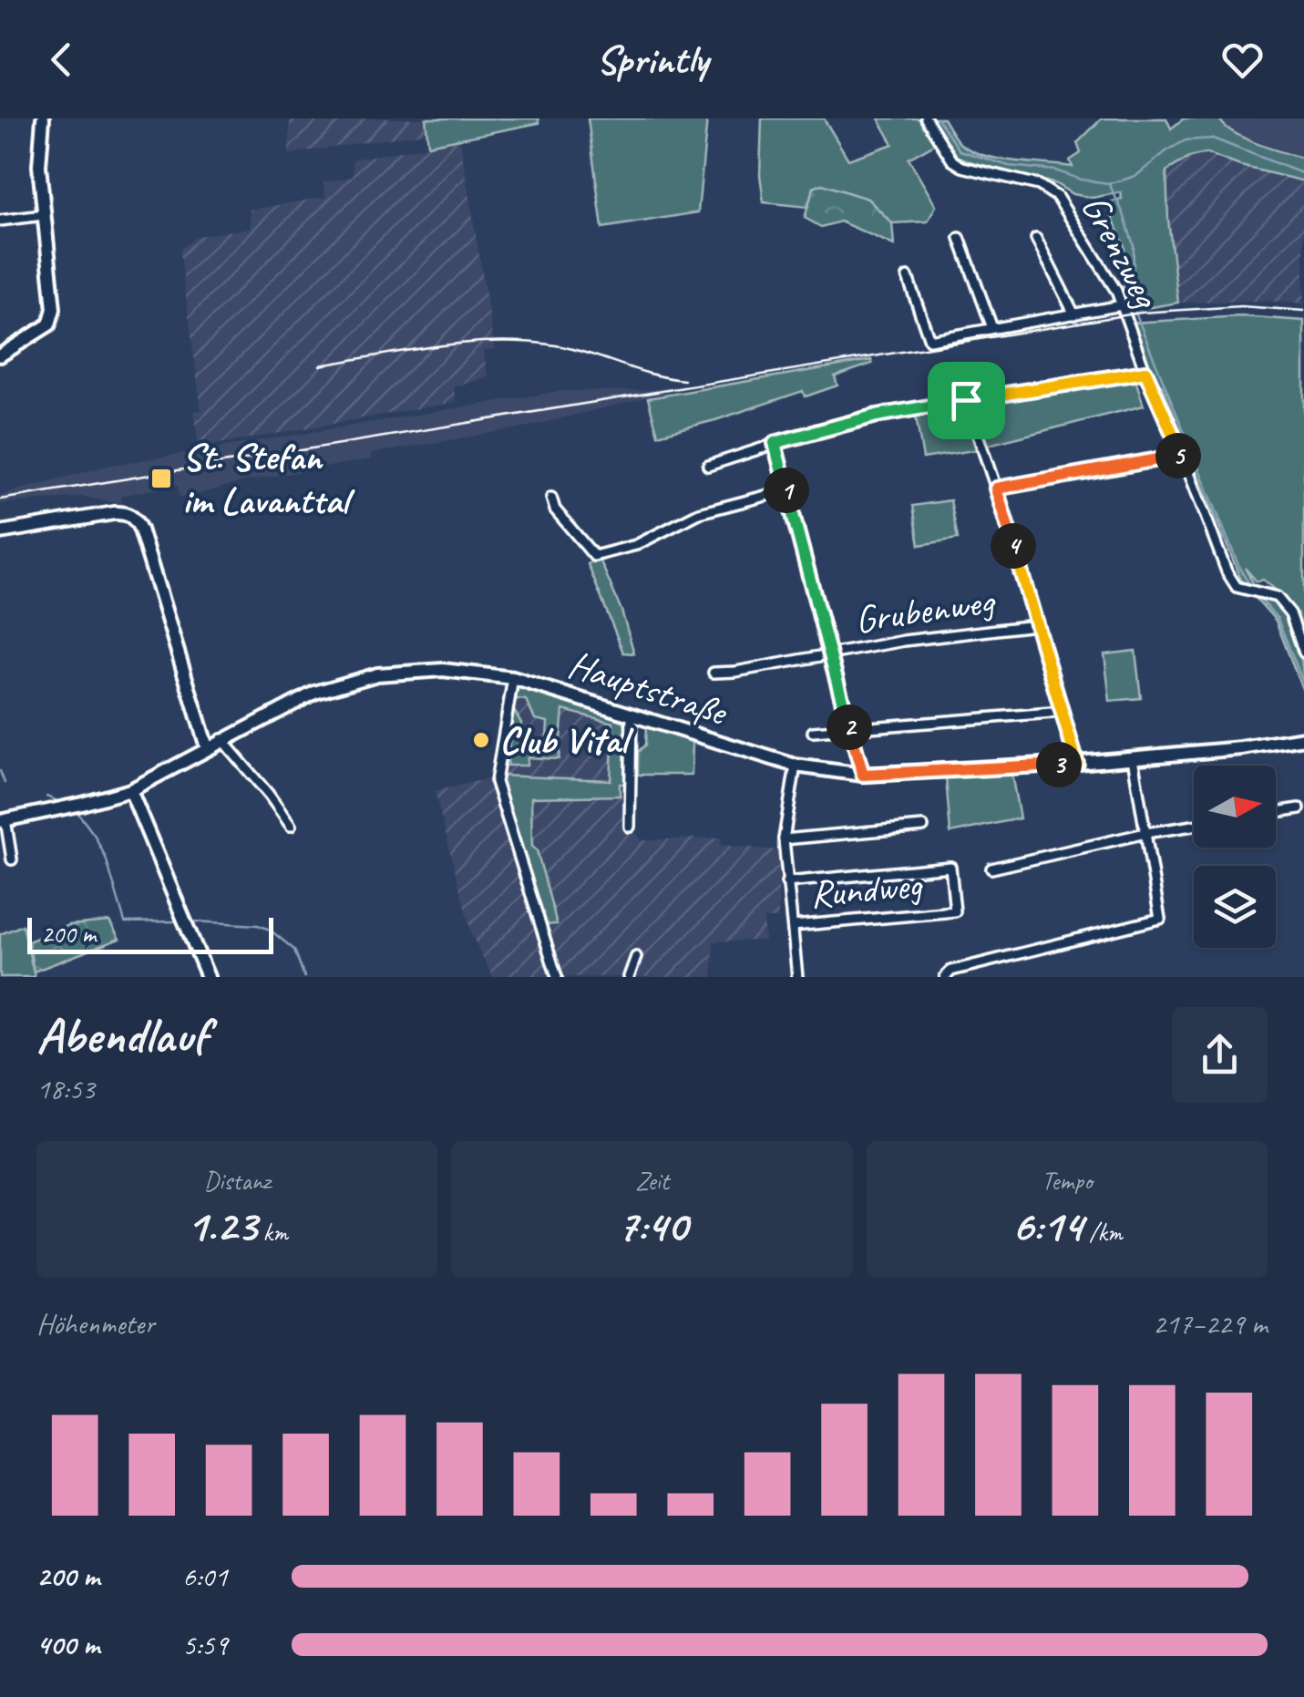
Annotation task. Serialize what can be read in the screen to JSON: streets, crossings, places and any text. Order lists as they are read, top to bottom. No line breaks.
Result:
{"streets":{"main road":["Hauptstraße"],"street":["Grenzweg","Grubenweg","Rundweg"]},"places":{"transit":["St. Stefan im Lavanttal"],"other":["Club Vital"]},"scale_bar":"200 m","north":"right","page":{"header":"Sprintly","pins":["5","1","4","2","3"],"scale":"200 m","heading":["Abendlauf","18:53"],"stats":[["Distanz","1.23 km"],["Zeit","7:40"],["Tempo","6:14 /km"]],"chart":["Höhenmeter","217–229 m"],"list":[{"name":"200 m","note":"6:01"},{"name":"400 m","note":"5:59"}]}}
